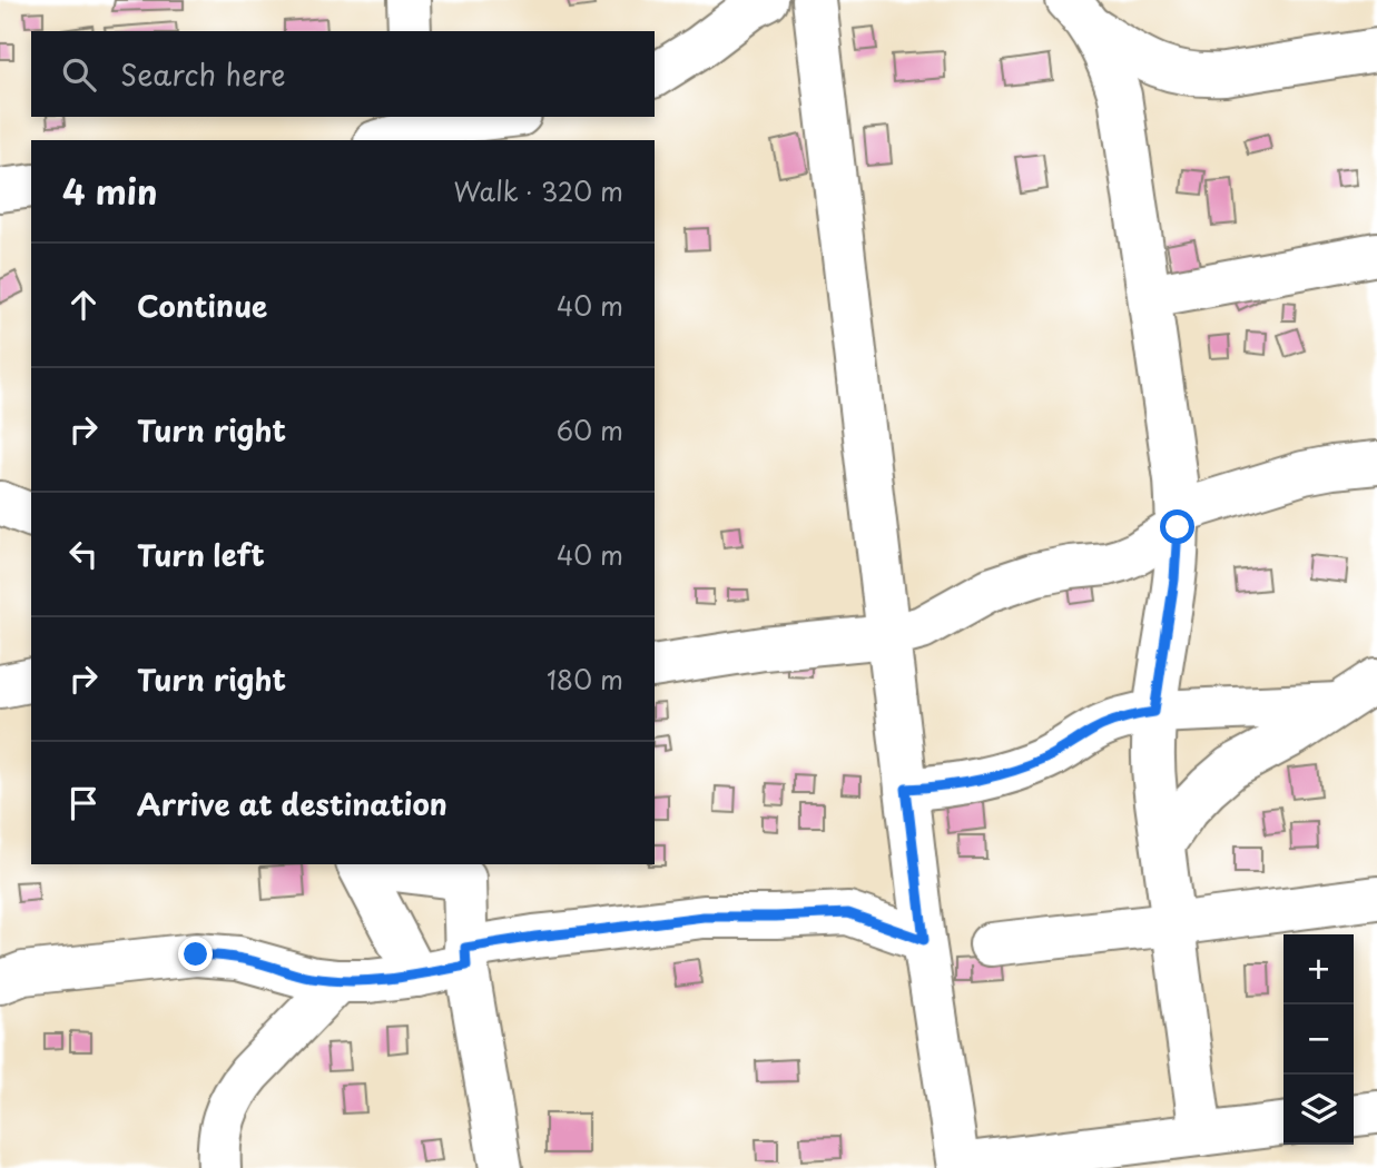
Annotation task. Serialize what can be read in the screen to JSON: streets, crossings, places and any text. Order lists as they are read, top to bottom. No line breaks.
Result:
{"page":{"search":"Search here","heading":["4 min","Walk · 320 m"],"list":[["Continue","40 m"],["Turn right","60 m"],["Turn left","40 m"],["Turn right","180 m"],"Arrive at destination"],"map_buttons":["+","−"]}}
